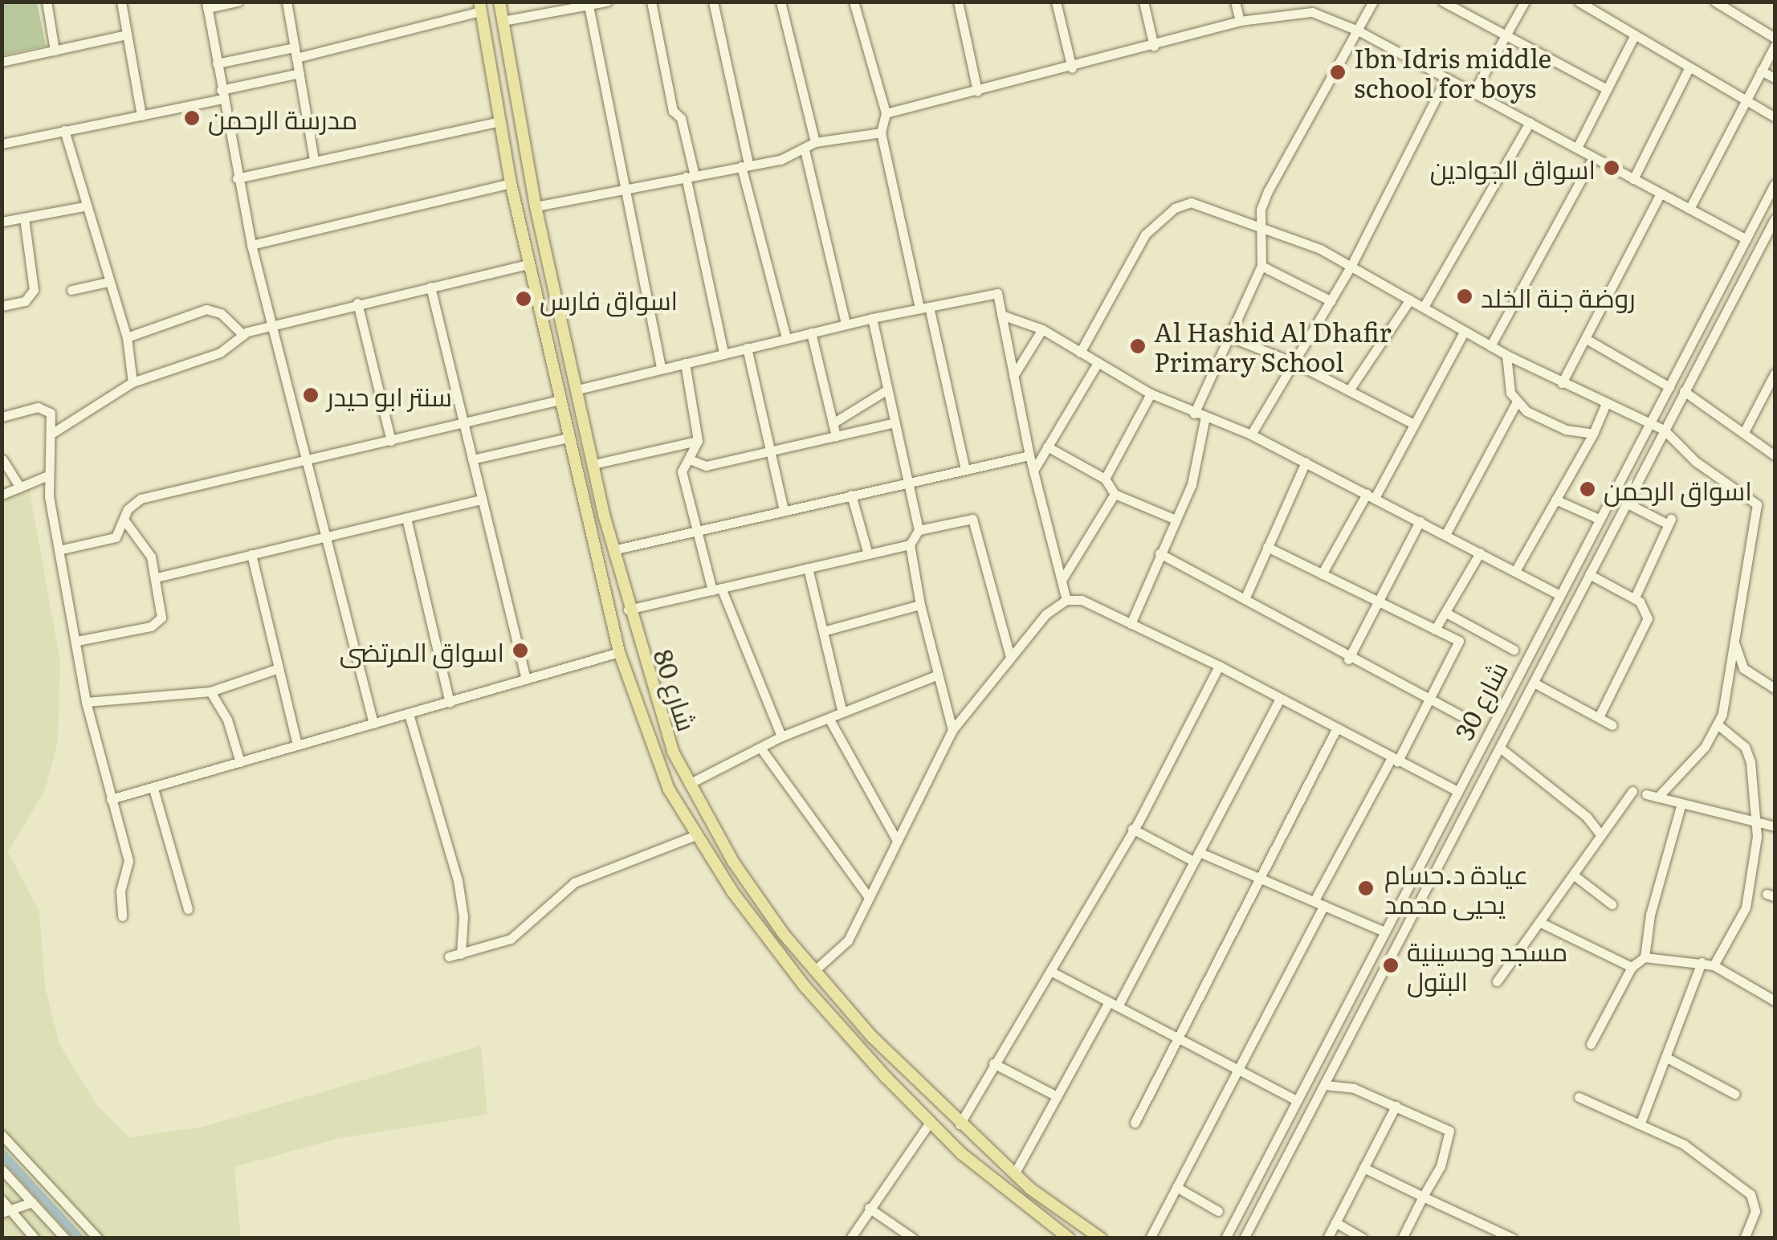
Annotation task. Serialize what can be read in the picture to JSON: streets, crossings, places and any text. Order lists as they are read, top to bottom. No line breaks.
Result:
{"streets":{"main road":["شارع 80"],"street":["شارع 30"]},"places":["Ibn Idris middle school for boys","مدرسة الرحمن","اسواق الجوادين","روضة جنة الخلد","اسواق فارس","Al Hashid Al Dhafir Primary School","سنتر ابو حيدر","اسواق الرحمن","اسواق المرتضى","عيادة د.حسام يحيى محمد","مسجد وحسينية البتول"]}
